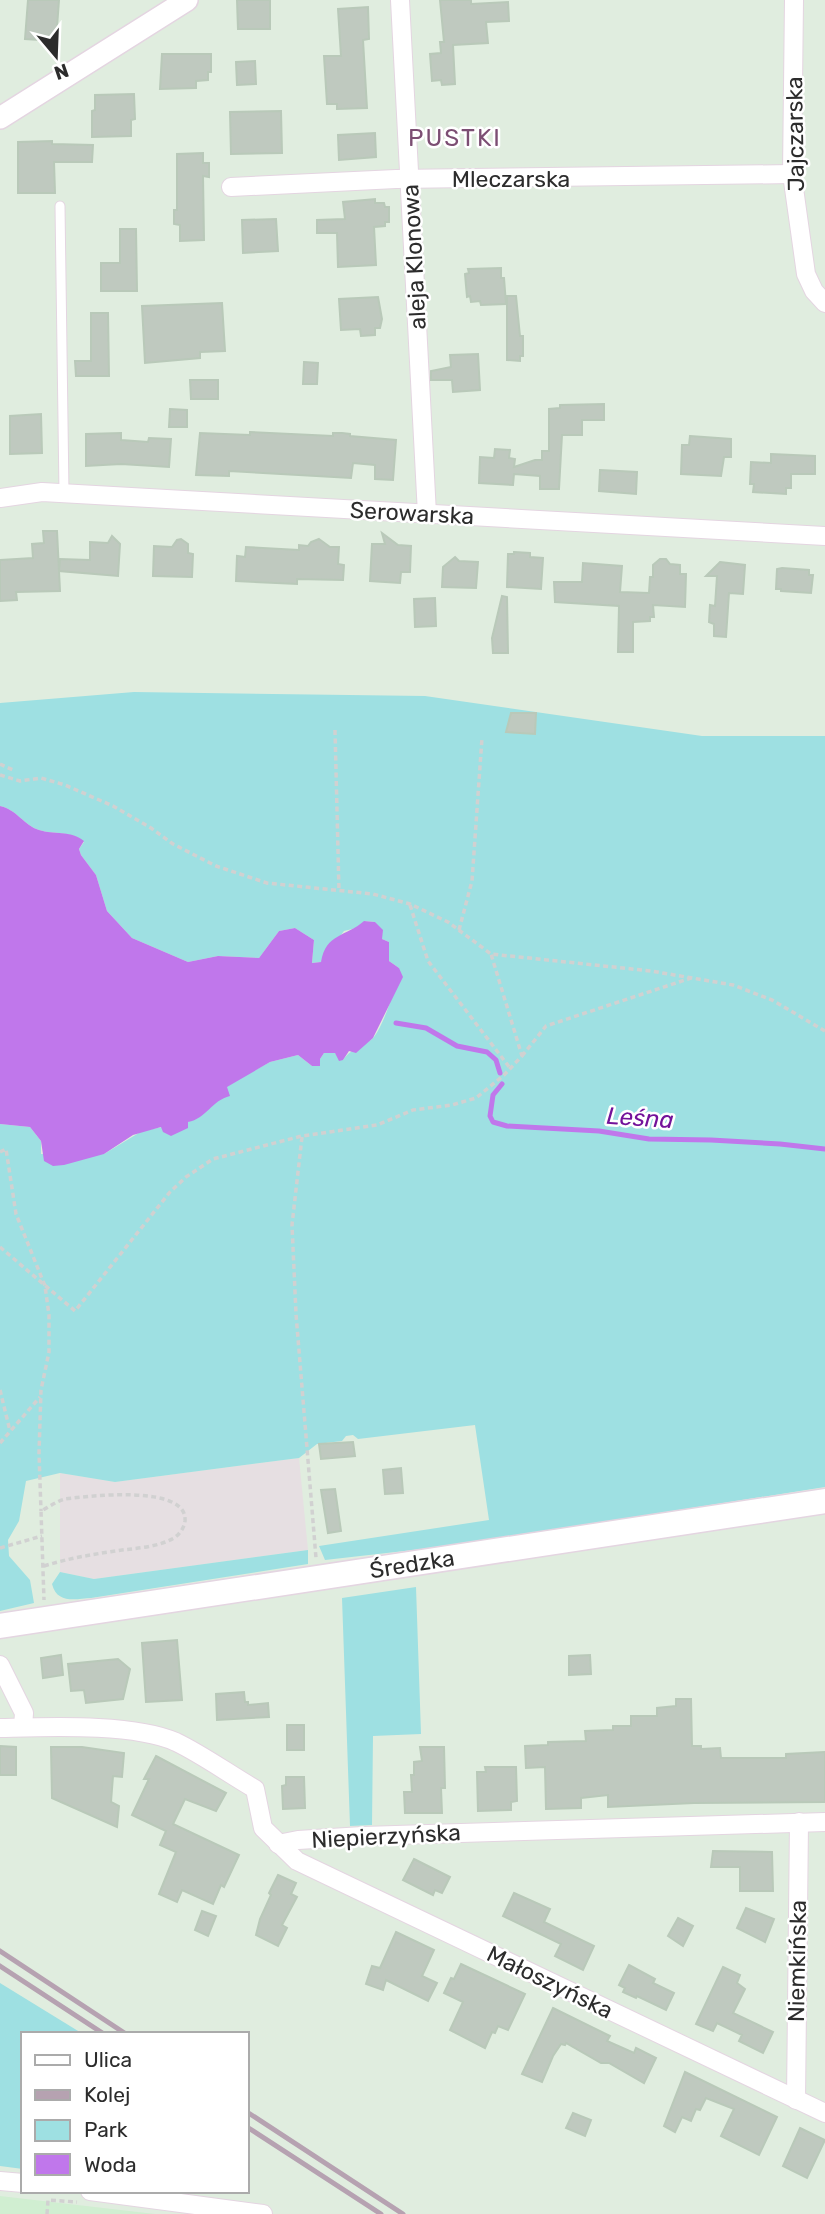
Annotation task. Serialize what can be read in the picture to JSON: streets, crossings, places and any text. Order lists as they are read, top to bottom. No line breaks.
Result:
{"streets":{"main road":["Średzka"],"street":["Jajczarska","Mleczarska","aleja Klonowa","Serowarska","Niepierzyńska","Niemkińska","Małoszyńska"]},"crossings":[["Jajczarska","Mleczarska"],["Mleczarska","aleja Klonowa"],["aleja Klonowa","Serowarska"],["Niepierzyńska","Niemkińska"],["Niepierzyńska","Małoszyńska"],["Niemkińska","Małoszyńska"]],"districts":["PUSTKI"],"water":["Leśna"],"legend":["Ulica","Kolej","Park","Woda"],"north":"bottom"}
